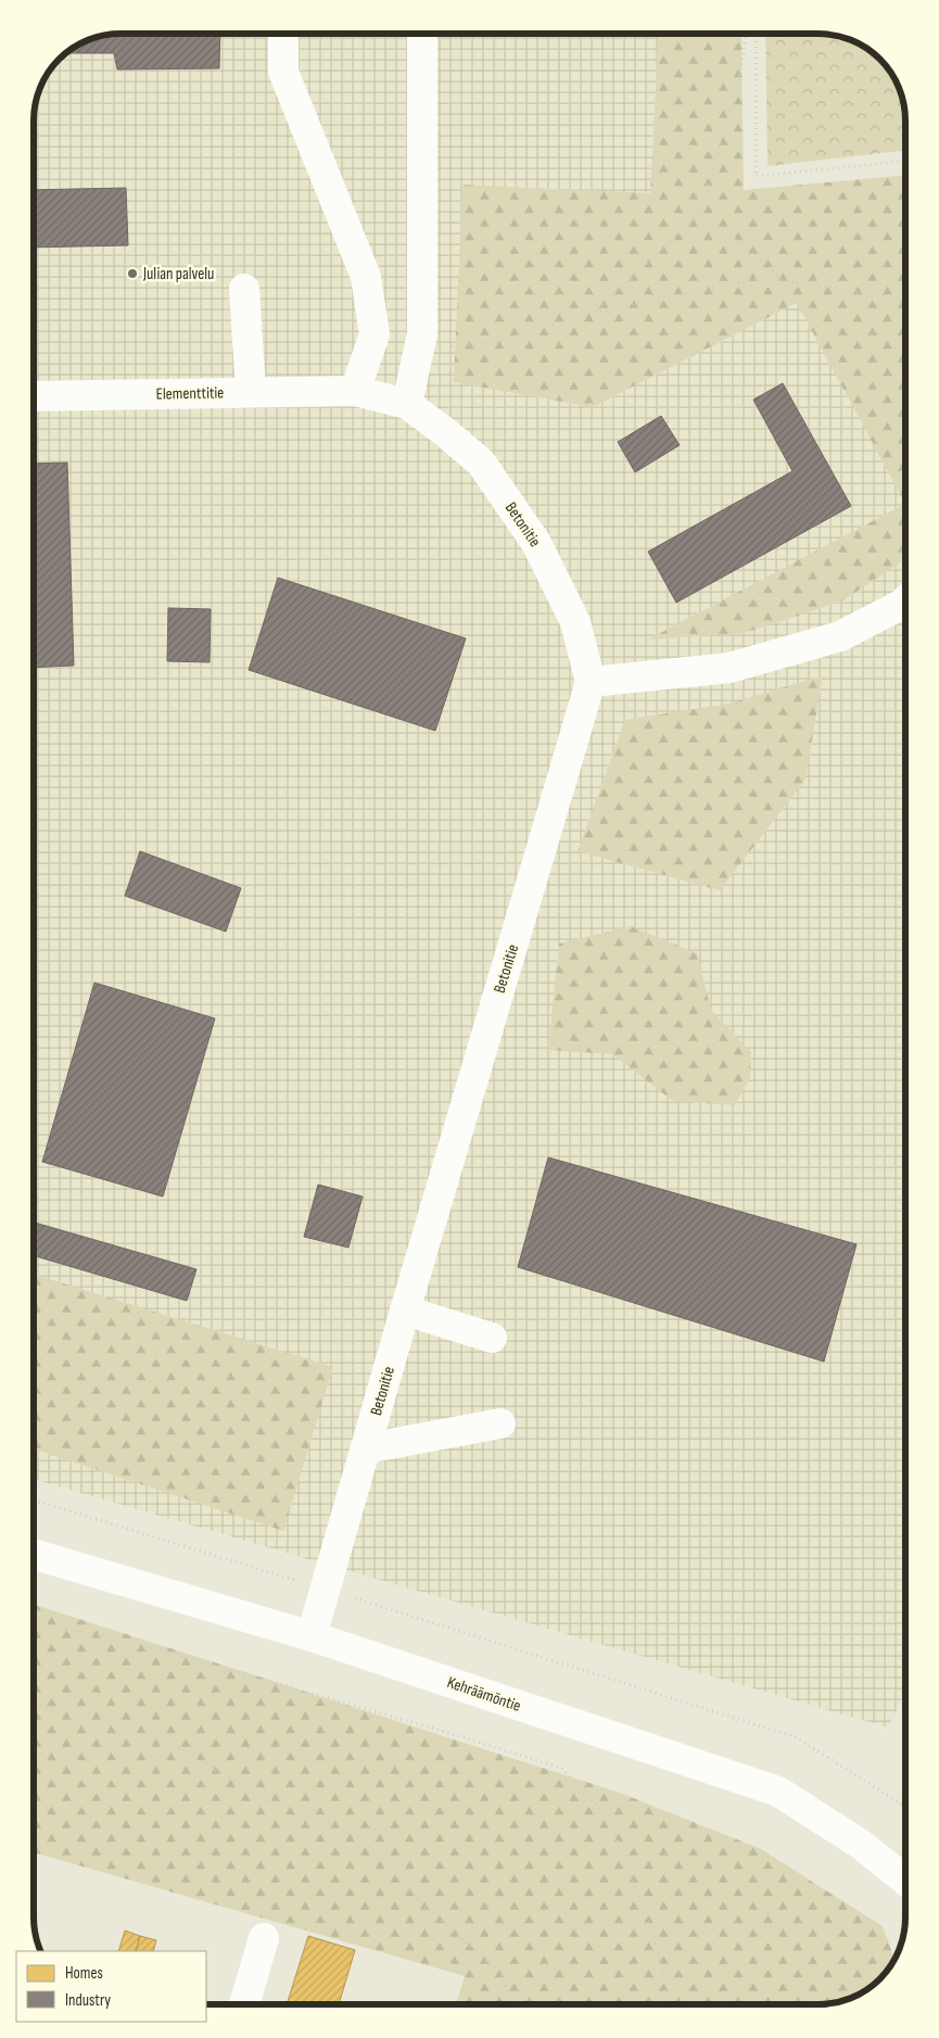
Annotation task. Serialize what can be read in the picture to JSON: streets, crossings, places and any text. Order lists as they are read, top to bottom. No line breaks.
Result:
{"streets":{"street":["Elementtitie","Betonitie","Kehräämöntie"]},"crossings":[["Elementtitie","Betonitie"],["Betonitie","Kehräämöntie"]],"places":["Julian palvelu"],"legend":["Homes","Industry"]}
